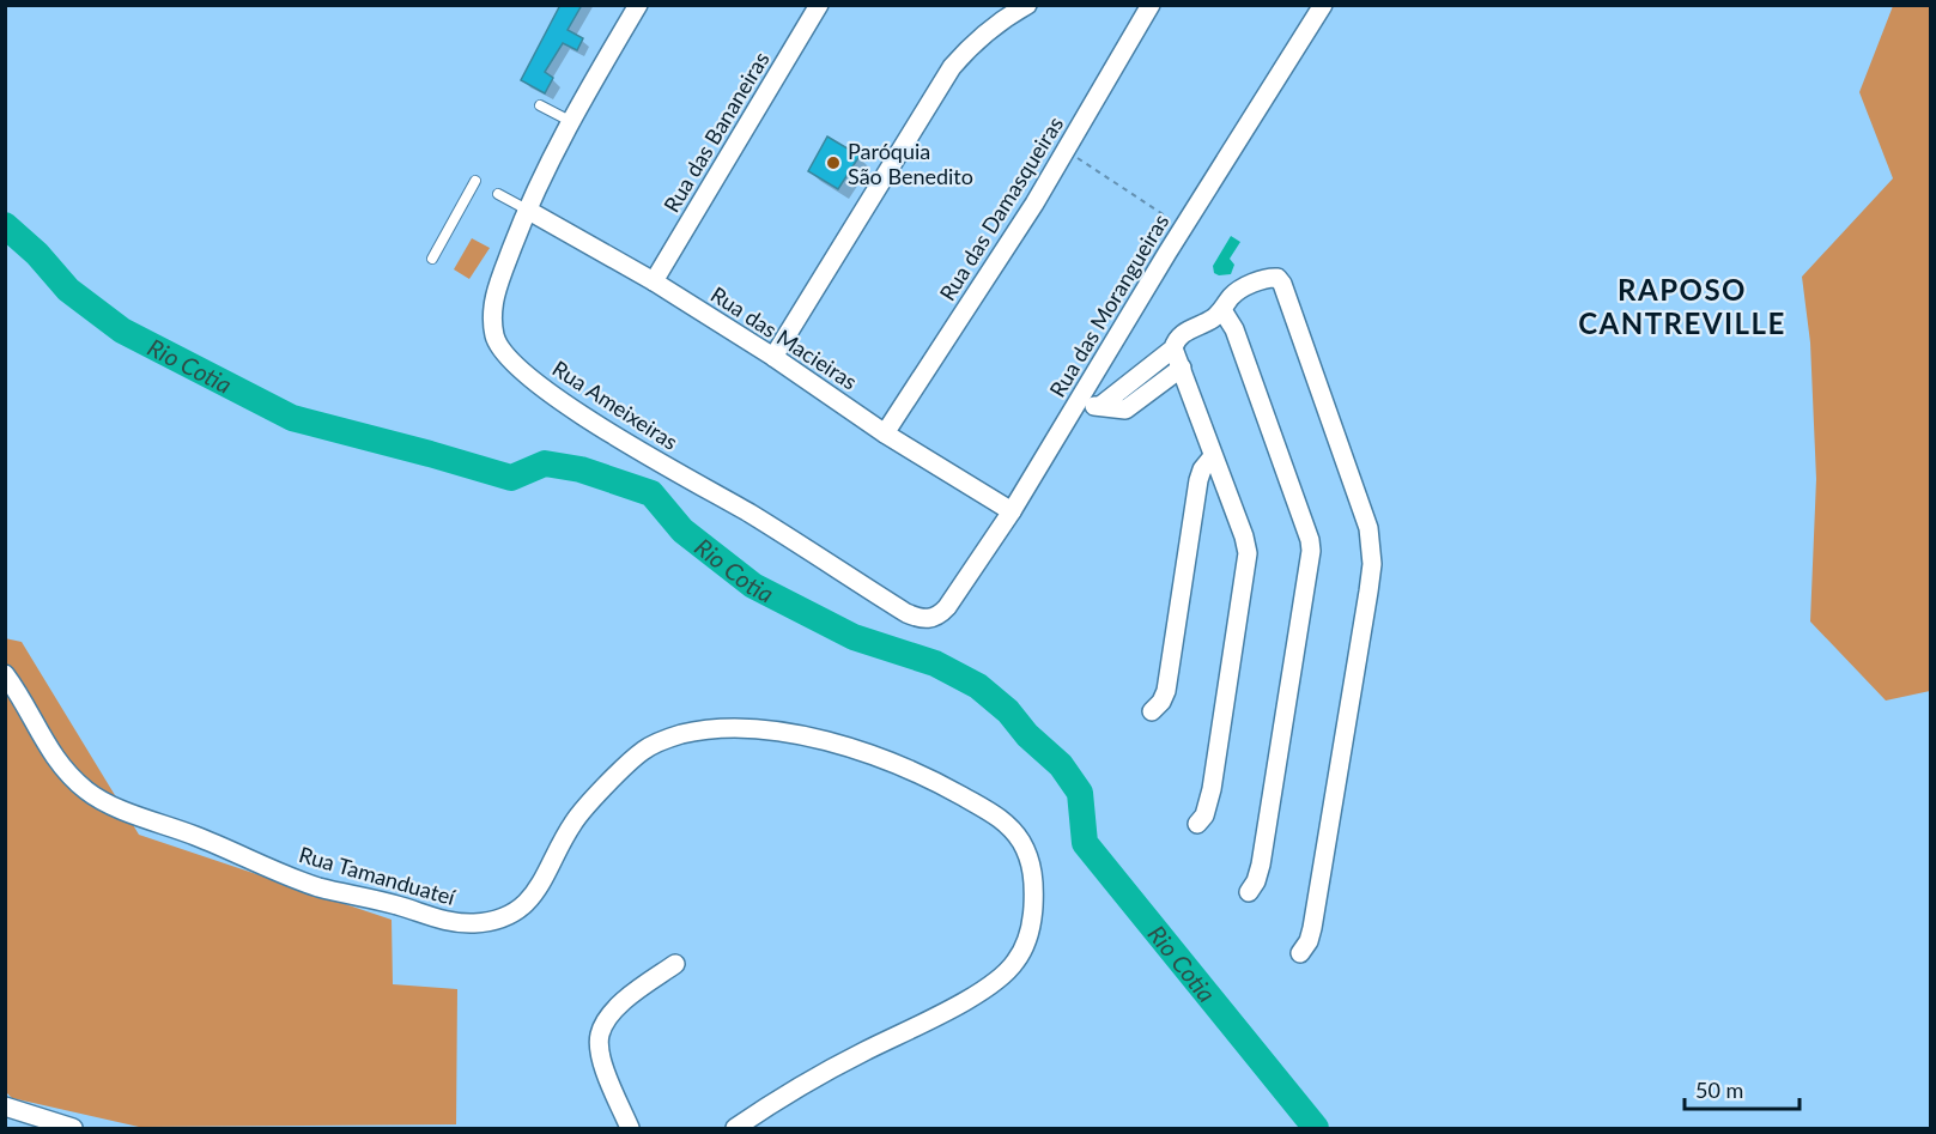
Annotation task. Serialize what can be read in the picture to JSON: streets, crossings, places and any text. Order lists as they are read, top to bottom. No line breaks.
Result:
{"streets":{"street":["Rua das Bananeiras","Rua das Damasqueiras","Rua das Morangueiras","Rua das Macieiras","Rua Ameixeiras","Rua Tamanduateí"]},"crossings":[["Rua das Bananeiras","Rua das Macieiras"],["Rua das Damasqueiras","Rua das Macieiras"],["Rua das Morangueiras","Rua das Macieiras"],["Rua das Morangueiras","Rua Ameixeiras"],["Rua das Macieiras","Rua Ameixeiras"]],"districts":["RAPOSO CANTREVILLE"],"water":["Rio Cotia"],"places":["Paróquia São Benedito"],"scale_bar":"50 m"}
